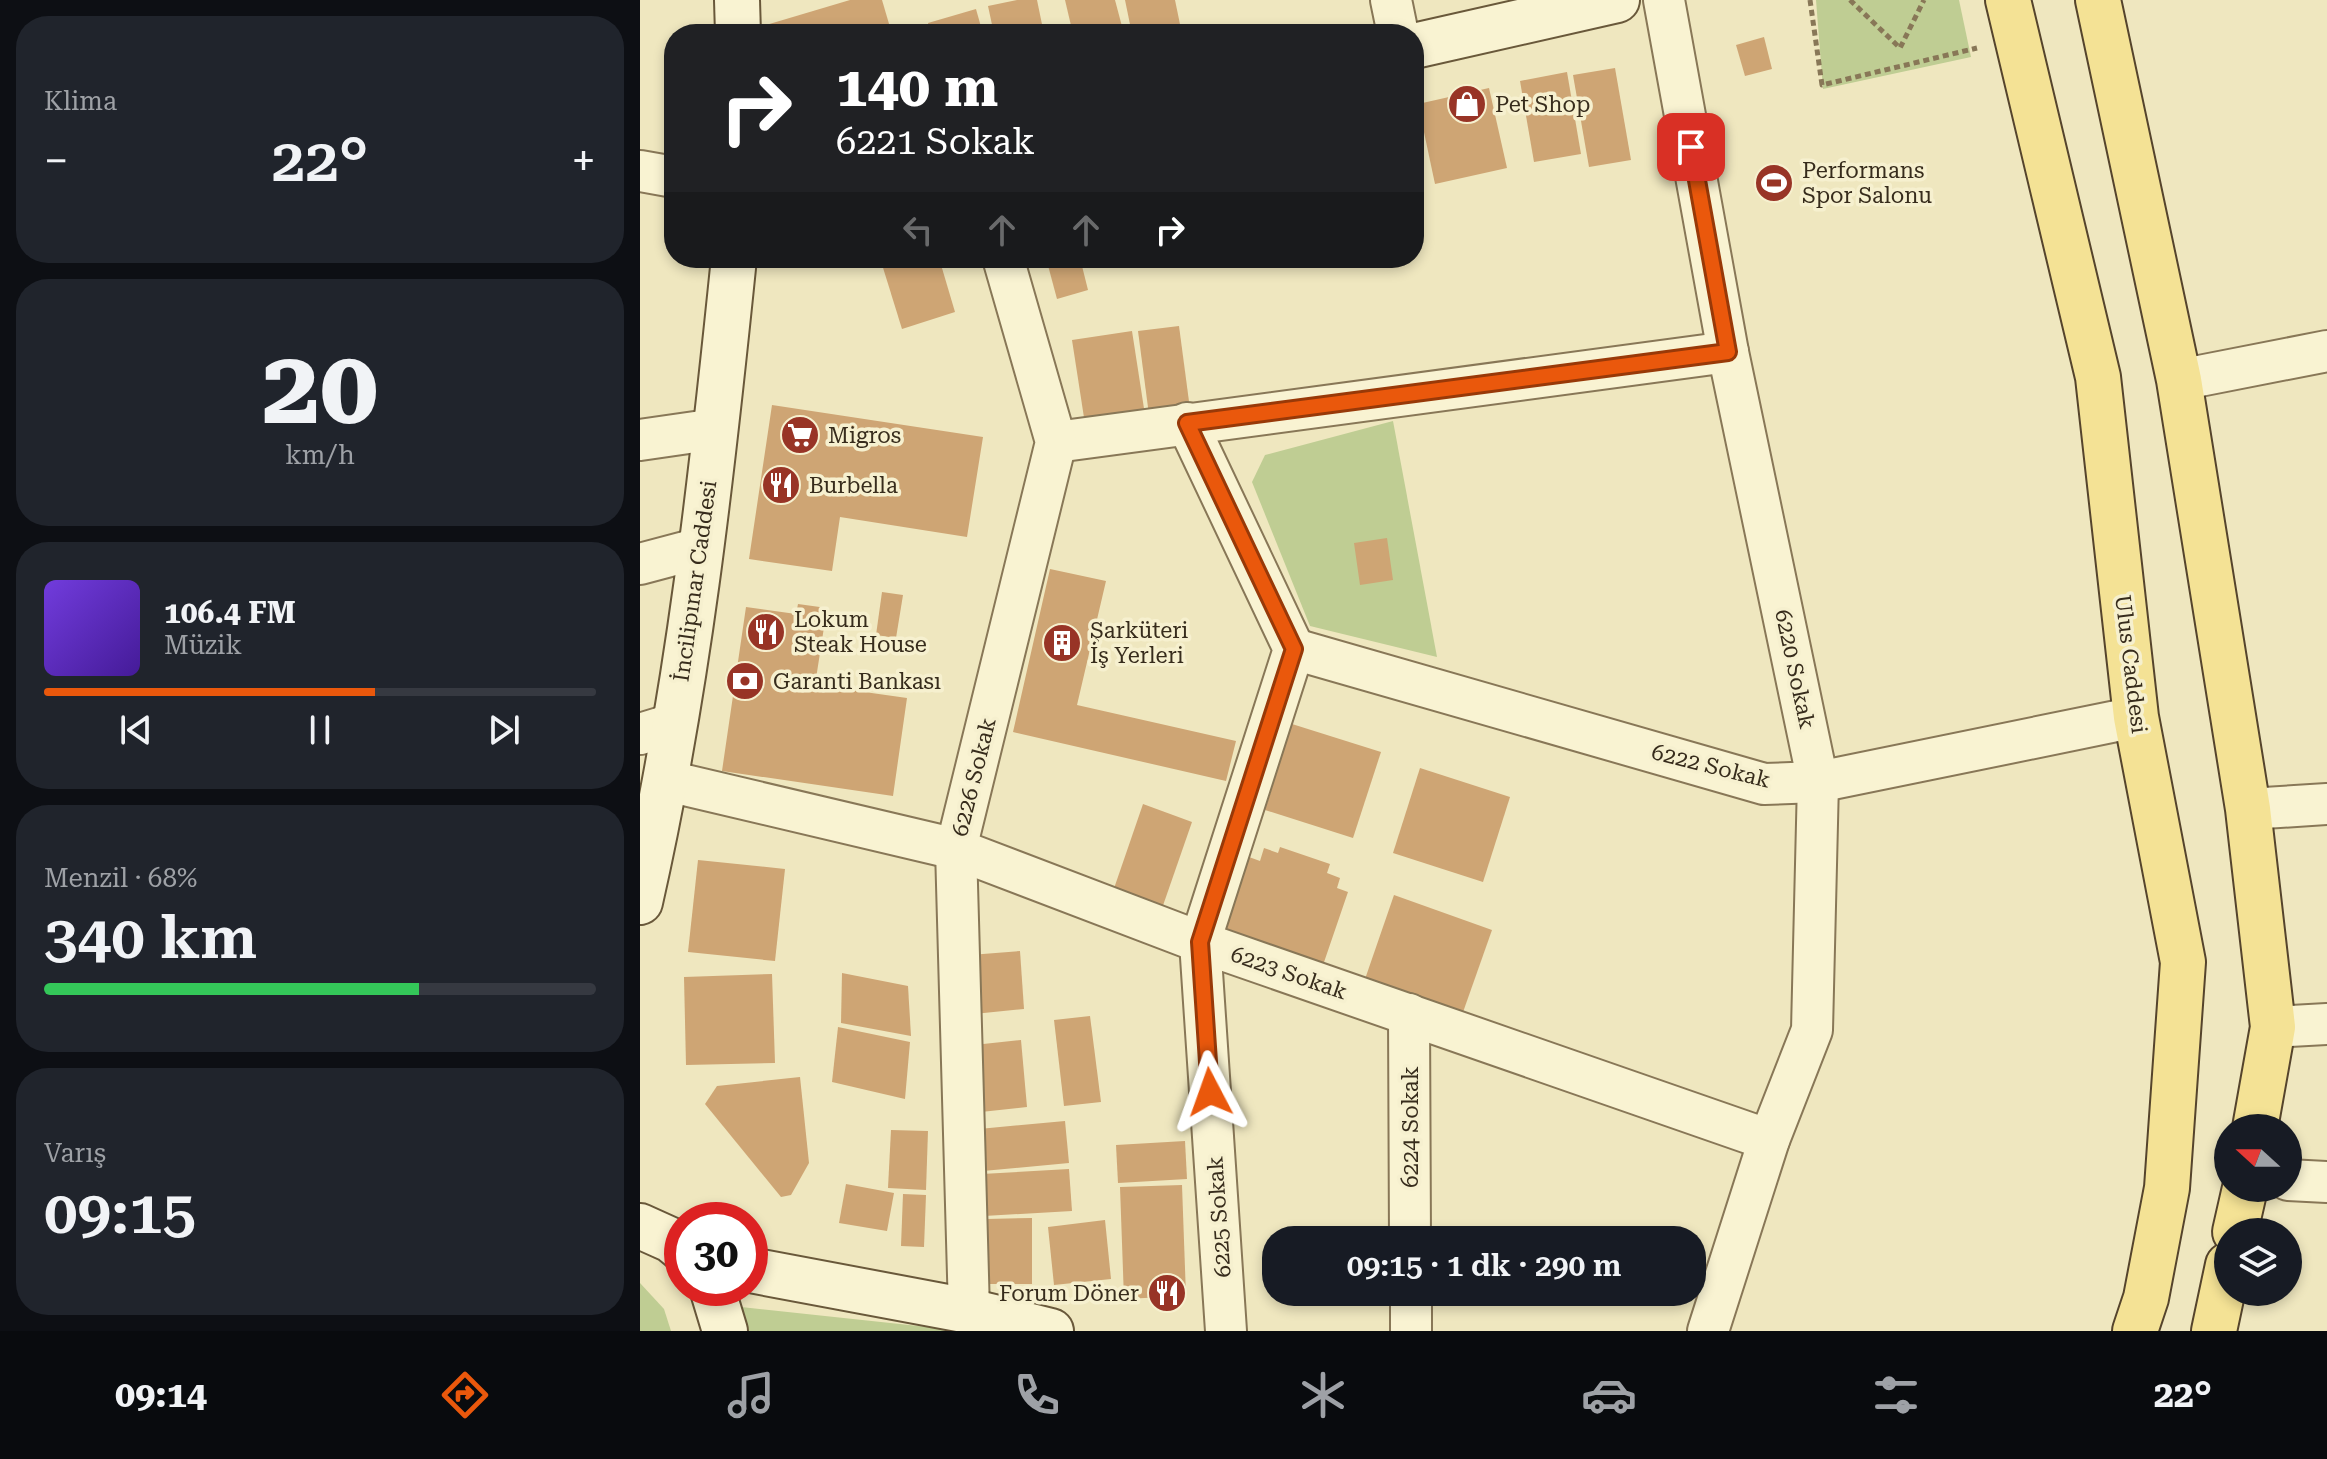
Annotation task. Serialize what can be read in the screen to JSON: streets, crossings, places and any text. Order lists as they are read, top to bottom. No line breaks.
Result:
{"streets":{"main road":["İncilipınar Caddesi","Ulus Caddesi"],"street":["6220 Sokak","6222 Sokak","6226 Sokak","6223 Sokak","6224 Sokak","6225 Sokak"]},"crossings":[["İncilipınar Caddesi","6223 Sokak"],["Ulus Caddesi","6222 Sokak"],["6220 Sokak","6222 Sokak"],["6220 Sokak","6223 Sokak"],["6222 Sokak","6225 Sokak"],["6226 Sokak","6223 Sokak"],["6223 Sokak","6224 Sokak"],["6223 Sokak","6225 Sokak"]],"places":{"shop":["Pet Shop"],"sports":["Performans Spor Salonu"],"supermarket":["Migros"],"restaurant":["Burbella","Lokum Steak House","Forum Döner"],"building":["Şarküteri İş Yerleri"],"bank":["Garanti Bankası"]},"north":"left","page":{"tile":["Klima",["20","km/h"],["Menzil · 68%","340 km"],["Varış","09:15"]],"turn":["140 m","6221 Sokak"],"heat":["−","22°","+"],"song":["106.4 FM","Müzik"],"limit":"30","trip":"09:15 · 1 dk · 290 m","tabs":["09:14","22°"]}}
